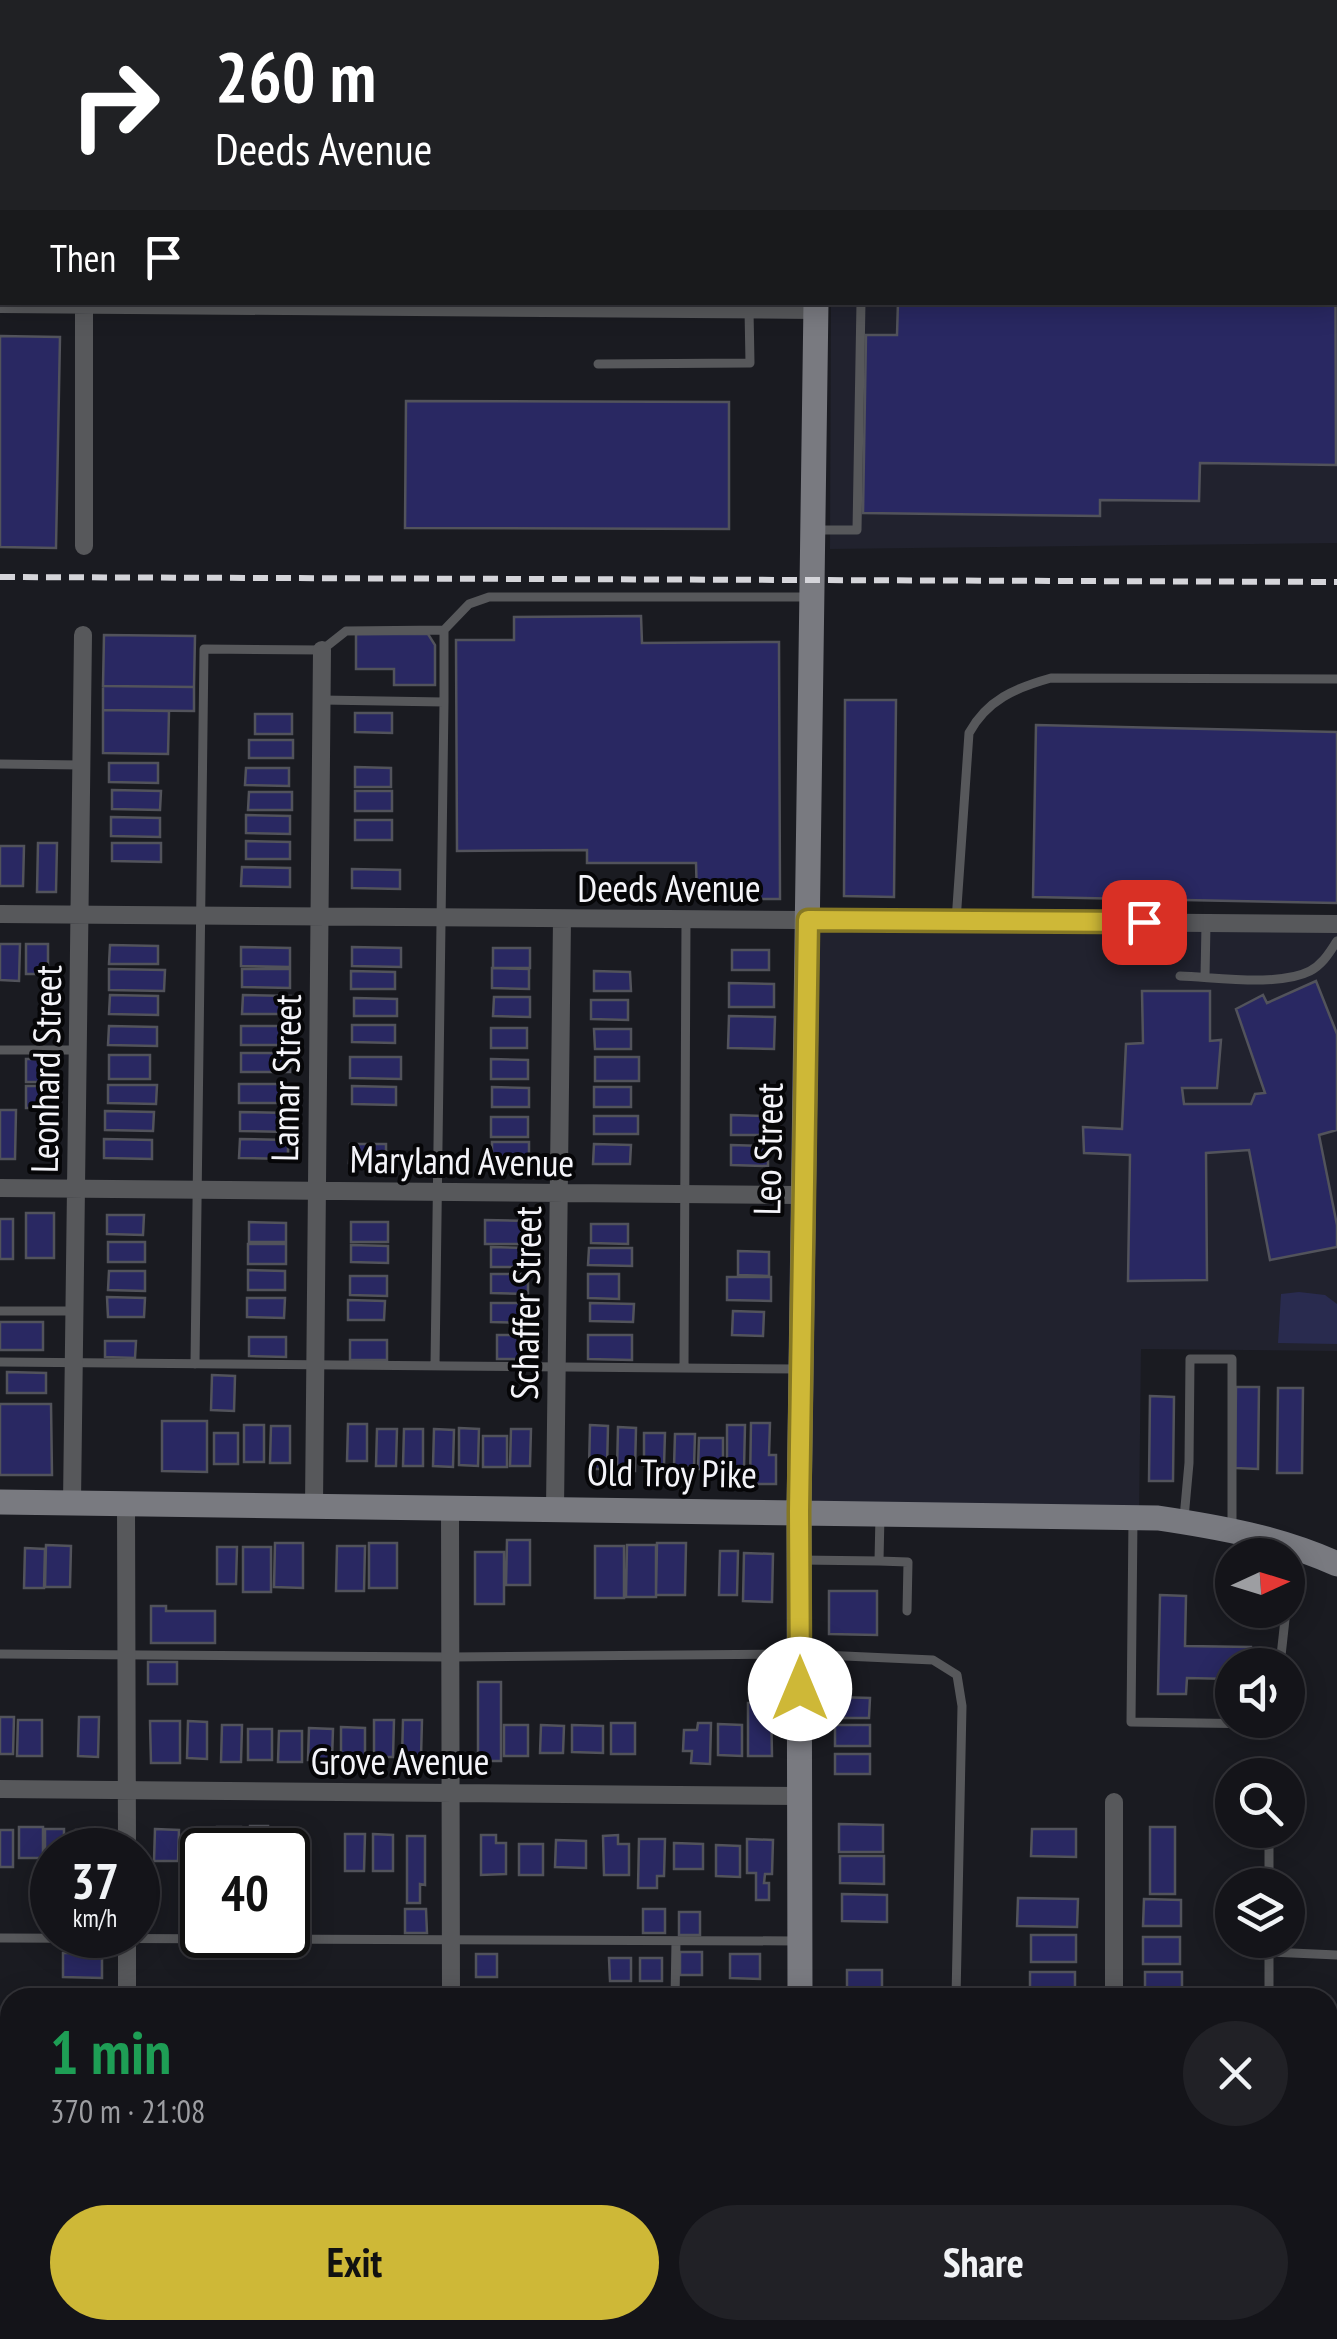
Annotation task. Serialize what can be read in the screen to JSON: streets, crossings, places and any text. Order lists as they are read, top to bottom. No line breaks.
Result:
{"streets":{"street":["Deeds Avenue","Leonhard Street","Lamar Street","Leo Street","Maryland Avenue","Schaffer Street","Old Troy Pike","Grove Avenue"]},"crossings":[["Deeds Avenue","Leonhard Street"],["Deeds Avenue","Lamar Street"],["Deeds Avenue","Leo Street"],["Deeds Avenue","Schaffer Street"],["Leonhard Street","Maryland Avenue"],["Leonhard Street","Old Troy Pike"],["Lamar Street","Maryland Avenue"],["Lamar Street","Old Troy Pike"],["Leo Street","Maryland Avenue"],["Leo Street","Old Troy Pike"],["Leo Street","Grove Avenue"],["Maryland Avenue","Schaffer Street"],["Schaffer Street","Old Troy Pike"]],"north":"right","page":{"turn":["260 m","Deeds Avenue"],"then":"Then","speed":"37 km/h","limit":"40","heading":["1 min","370 m · 21:08"],"buttons":["Exit","Share"]}}
